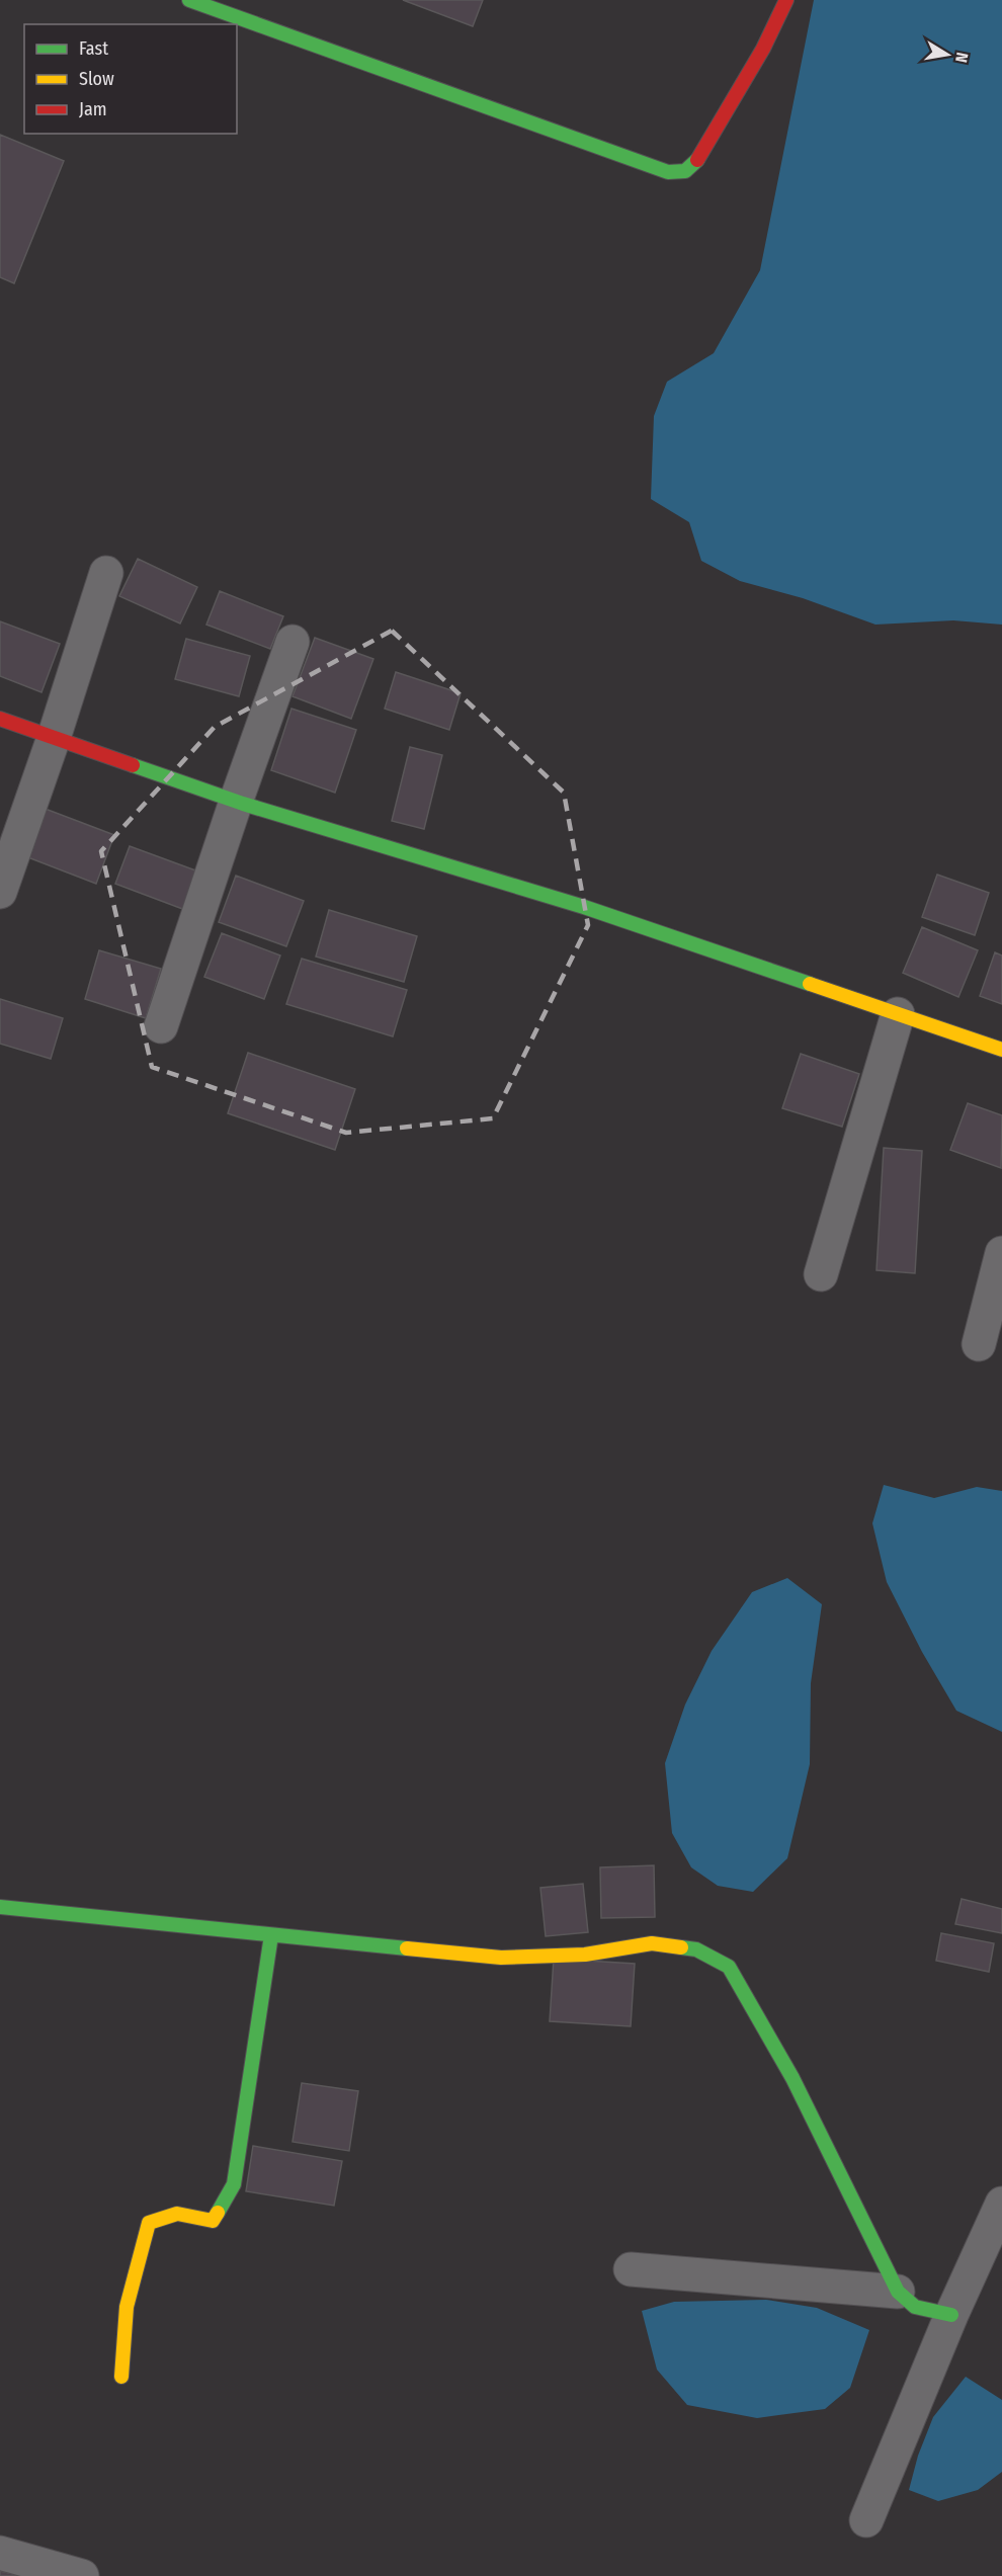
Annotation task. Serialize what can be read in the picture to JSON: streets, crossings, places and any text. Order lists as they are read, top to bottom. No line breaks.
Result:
{"legend":["Fast","Slow","Jam"],"north":"right"}
